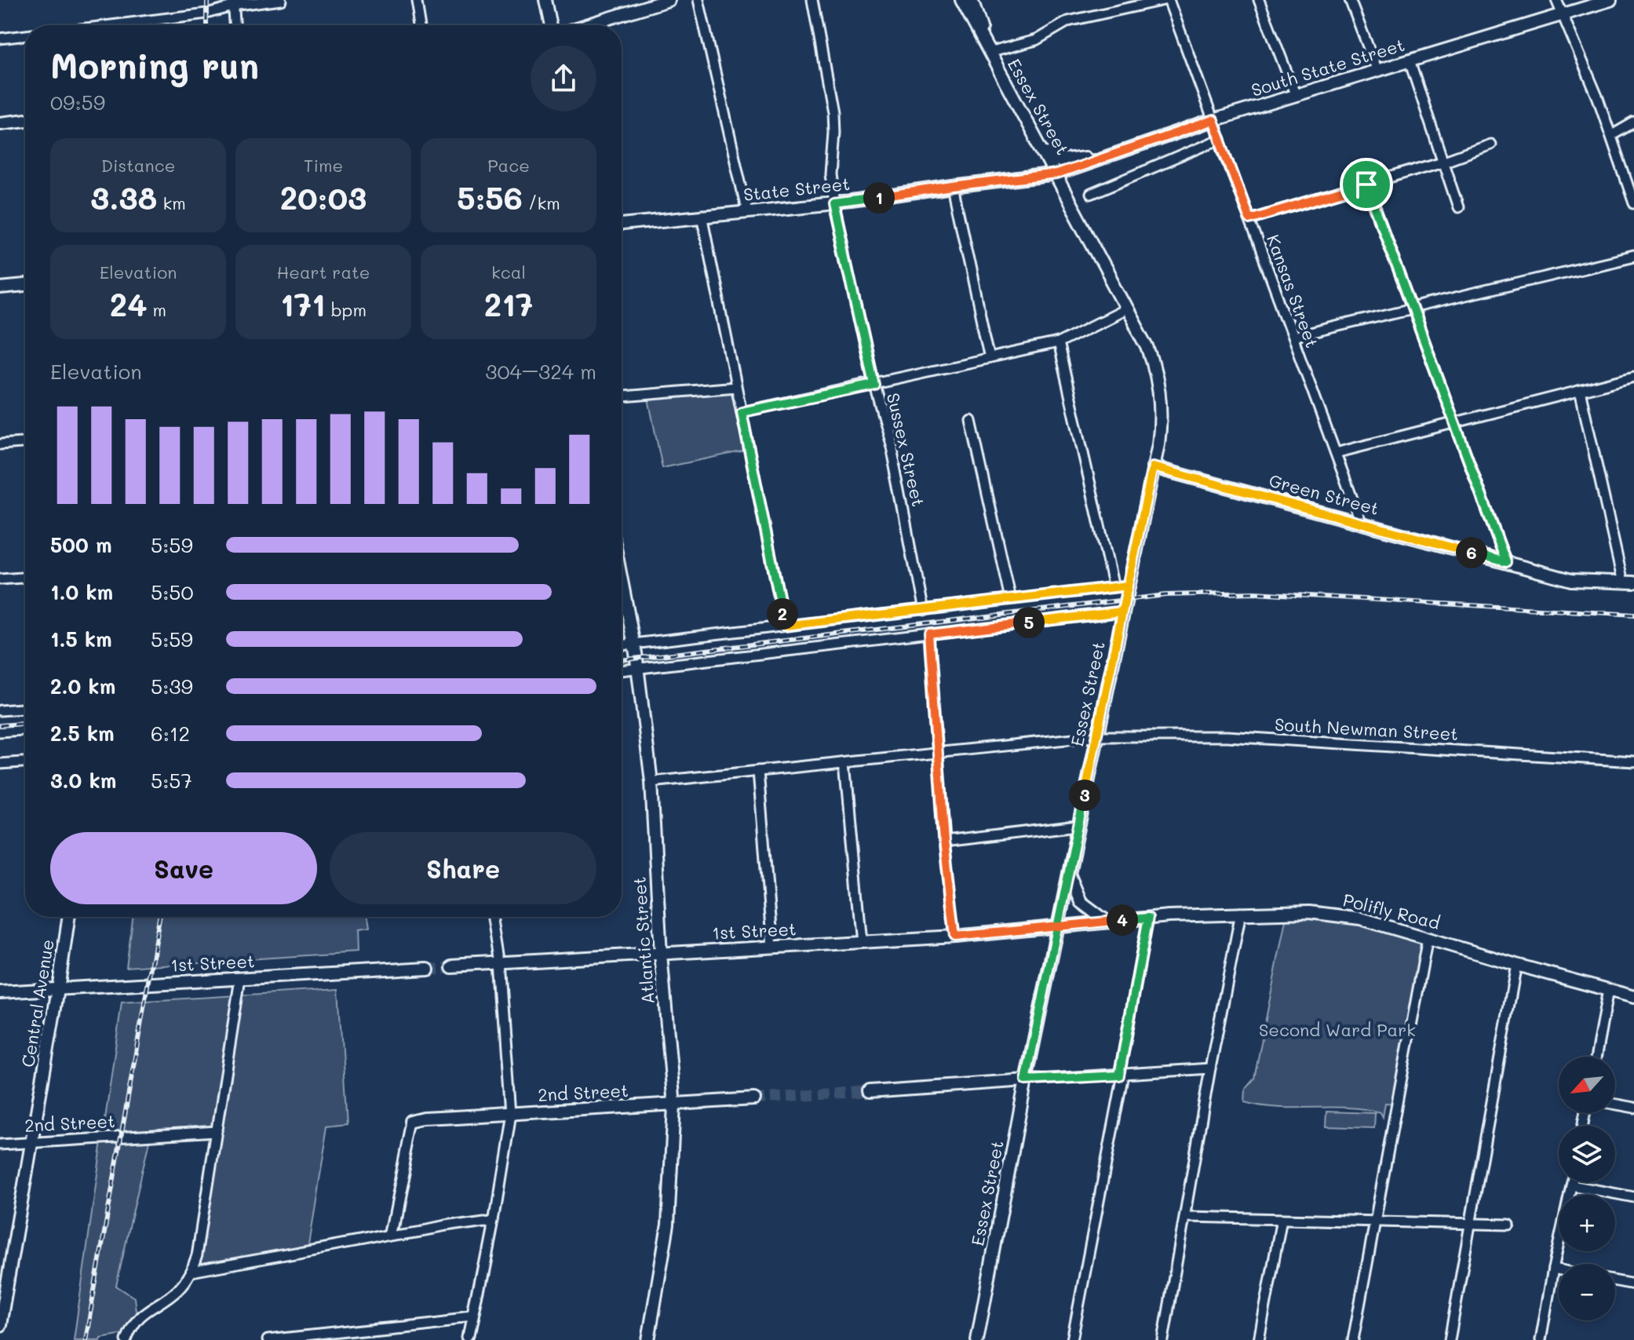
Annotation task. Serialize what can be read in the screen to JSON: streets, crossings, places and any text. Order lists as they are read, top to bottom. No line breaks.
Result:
{"streets":{"street":["South State Street","Essex Street","State Street","Kansas Street","Sussex Street","Green Street","South Newman Street","Polifly Road","1st Street","Atlantic Street","Central Avenue","2nd Street"]},"crossings":[["South State Street","Essex Street"],["South State Street","State Street"],["South State Street","Kansas Street"],["Essex Street","State Street"],["Essex Street","Green Street"],["Essex Street","South Newman Street"],["Essex Street","Polifly Road"],["Essex Street","1st Street"],["State Street","Sussex Street"],["Kansas Street","Green Street"],["South Newman Street","Atlantic Street"],["Polifly Road","1st Street"],["1st Street","Atlantic Street"],["1st Street","Central Avenue"],["Atlantic Street","2nd Street"],["Central Avenue","2nd Street"]],"parks":["Second Ward Park"],"north":"bottom left","page":{"heading":["Morning run","09:59"],"stats":[["Distance","3.38 km"],["Time","20:03"],["Pace","5:56 /km"],["Elevation","24 m"],["Heart rate","171 bpm"],["kcal","217"]],"pins":["1","6","2","5","3","4"],"chart":["Elevation","304–324 m"],"list":[{"name":"500 m","note":"5:59"},{"name":"1.0 km","note":"5:50"},{"name":"1.5 km","note":"5:59"},{"name":"2.0 km","note":"5:39"},{"name":"2.5 km","note":"6:12"},{"name":"3.0 km","note":"5:57"}],"buttons":["Save","Share"],"map_buttons":["+","−"]}}
